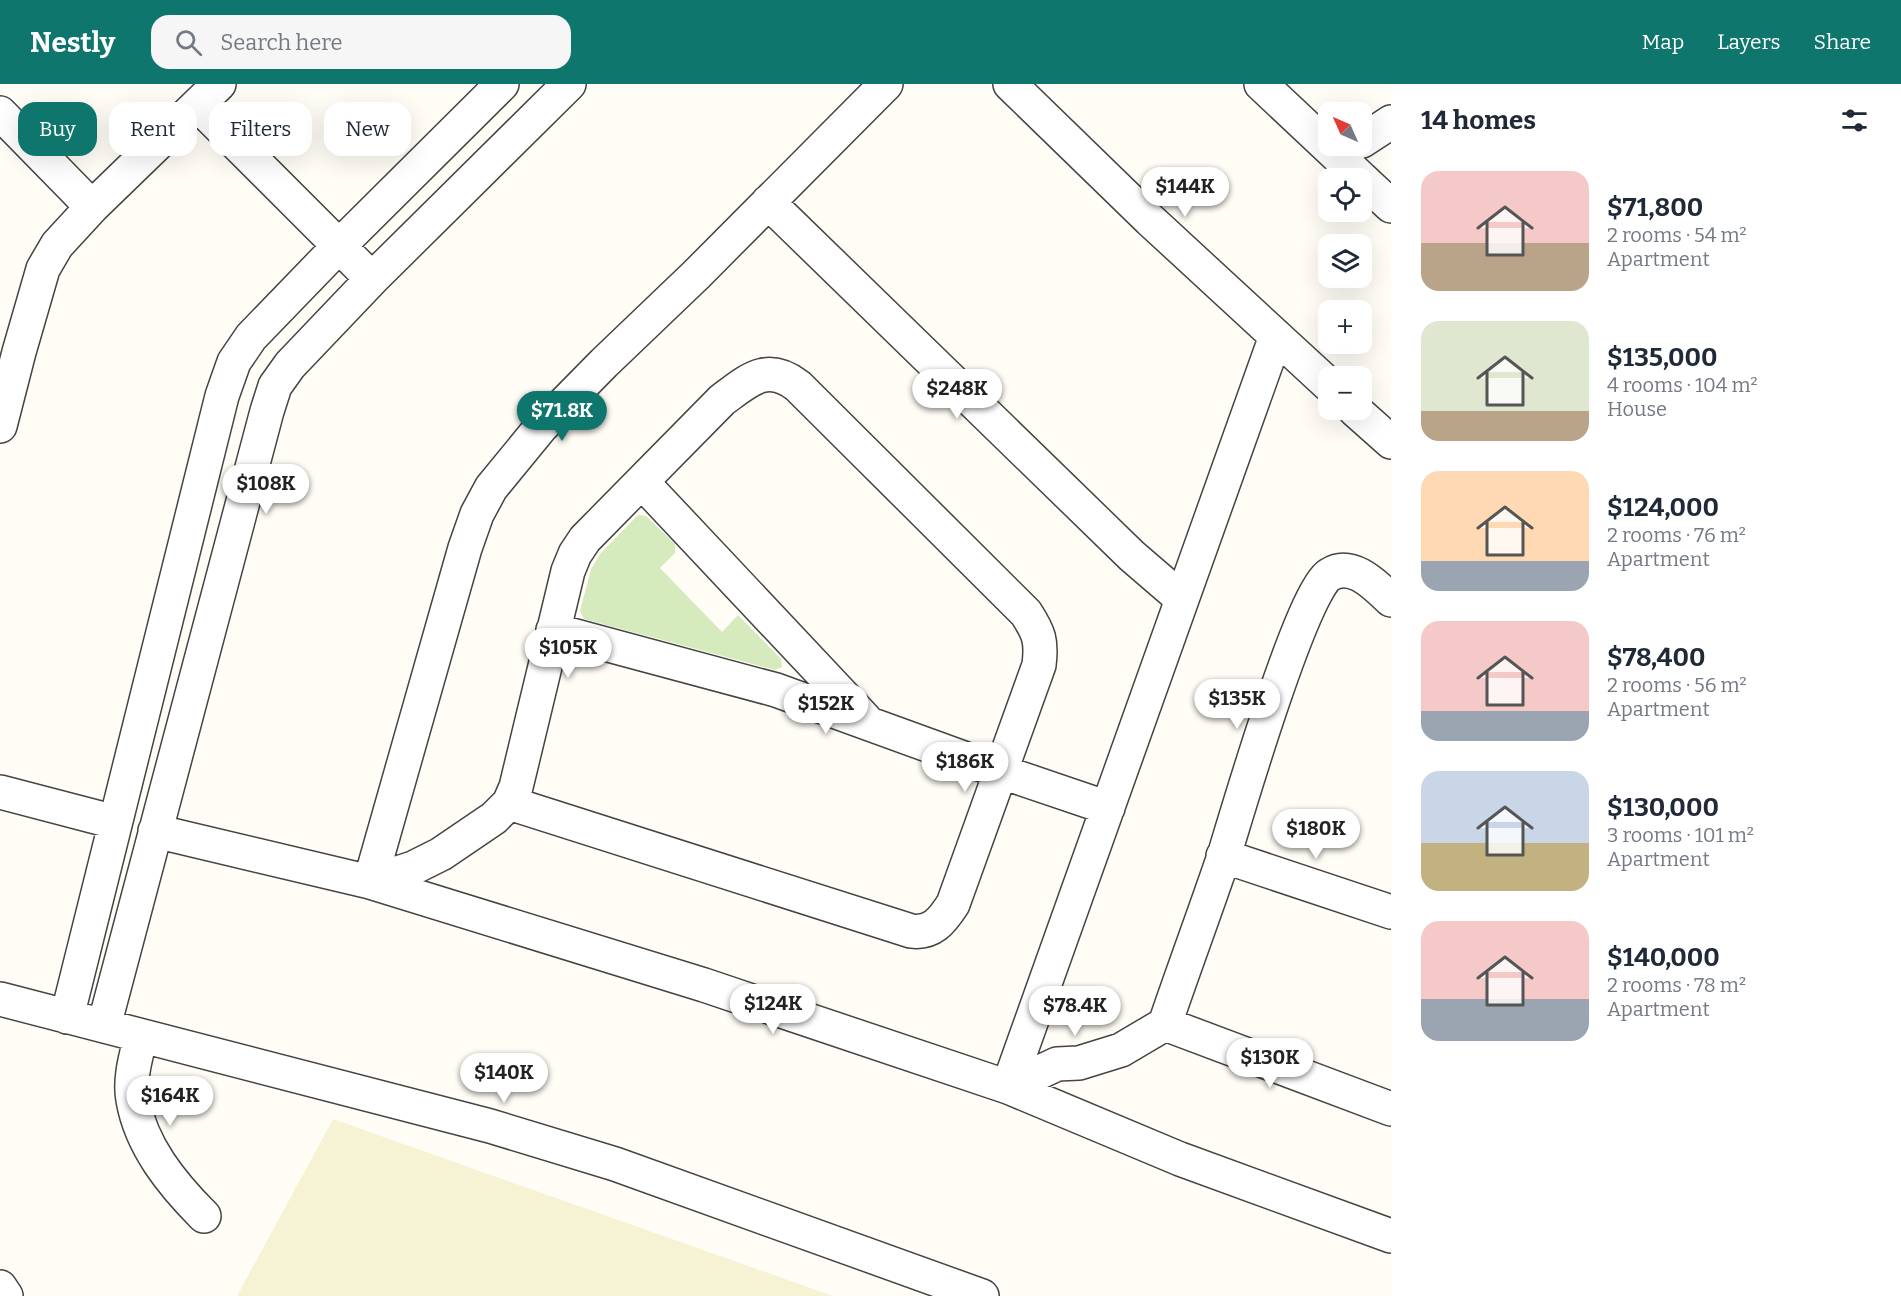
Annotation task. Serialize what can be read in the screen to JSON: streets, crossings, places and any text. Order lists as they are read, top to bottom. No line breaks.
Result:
{"north":"top left","page":{"header":"Nestly","search":"Search here","nav":["Map","Layers","Share"],"heading":"14 homes","map_buttons":["+","−"],"chip":["Buy","Rent","Filters","New"],"list":[{"name":"$71,800","note":"2 rooms · 54 m² · Apartment"},{"name":"$135,000","note":"4 rooms · 104 m² · House"},{"name":"$124,000","note":"2 rooms · 76 m² · Apartment"},{"name":"$78,400","note":"2 rooms · 56 m² · Apartment"},{"name":"$130,000","note":"3 rooms · 101 m² · Apartment"},{"name":"$140,000","note":"2 rooms · 78 m² · Apartment"}],"price":["$144K","$248K","$71.8K","$108K","$105K","$135K","$152K","$186K","$180K","$124K","$78.4K","$130K","$140K","$164K"]}}
